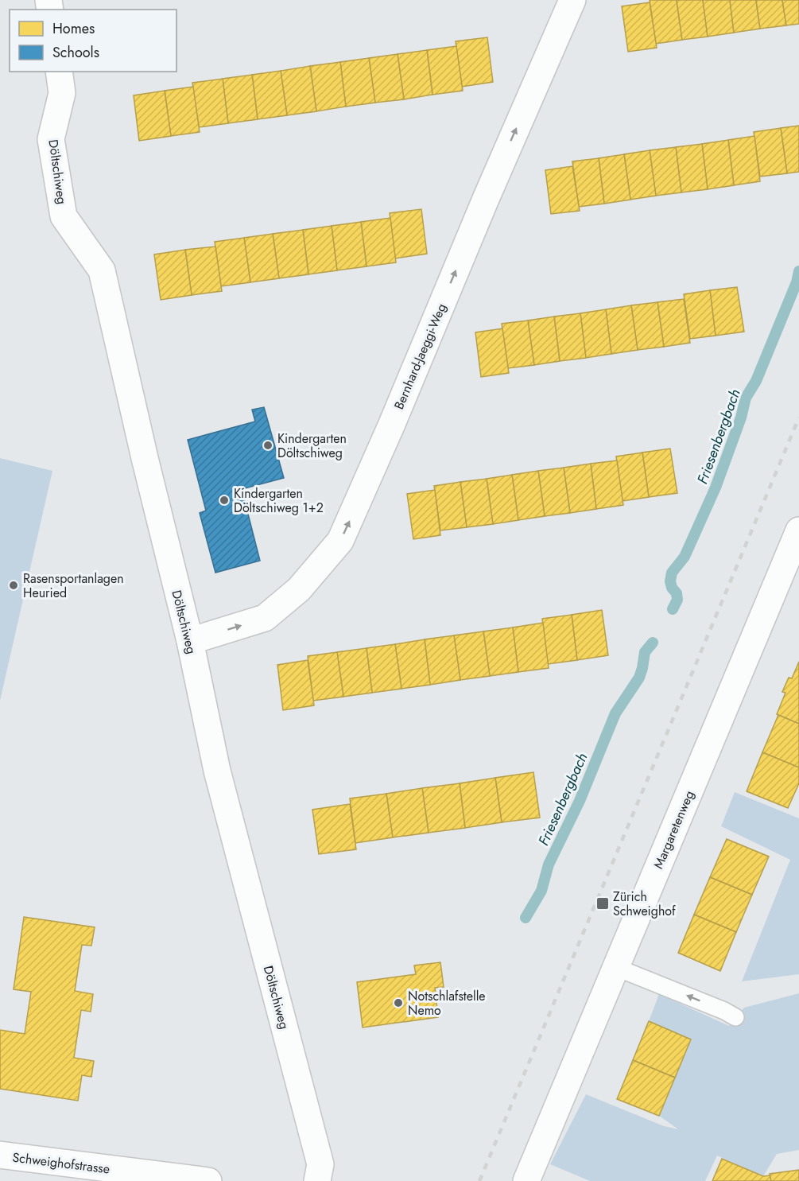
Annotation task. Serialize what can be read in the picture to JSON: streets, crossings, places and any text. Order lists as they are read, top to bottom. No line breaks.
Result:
{"streets":{"street":["Döltschiweg","Bernhard-Jaeggi-Weg","Margaretenweg","Schweighofstrasse"]},"crossings":[["Döltschiweg","Bernhard-Jaeggi-Weg"]],"one_way":["Bernhard-Jaeggi-Weg"],"water":["Friesenbergbach"],"places":{"other":["Kindergarten Döltschiweg","Kindergarten Döltschiweg 1+2","Rasensportanlagen Heuried","Notschlafstelle Nemo"],"transit":["Zürich Schweighof"]},"legend":["Homes","Schools"]}
